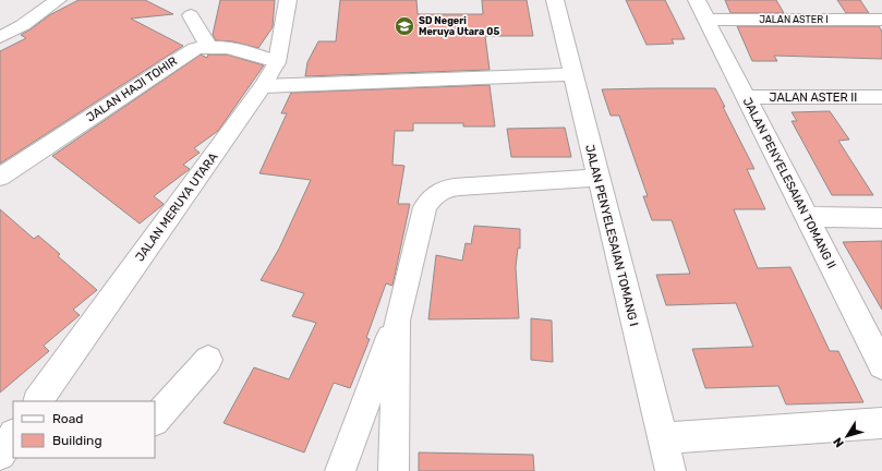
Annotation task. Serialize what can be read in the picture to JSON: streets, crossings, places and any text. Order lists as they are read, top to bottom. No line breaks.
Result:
{"streets":{"street":["JALAN ASTER I","JALAN HAJI TOHIR","JALAN ASTER II","JALAN PENYELESAIAN TOMANG II","JALAN MERUYA UTARA","JALAN PENYELESAIAN TOMANG I"]},"crossings":[["JALAN ASTER I","JALAN PENYELESAIAN TOMANG II"],["JALAN HAJI TOHIR","JALAN MERUYA UTARA"],["JALAN ASTER II","JALAN PENYELESAIAN TOMANG II"]],"places":{"school or university":["SD Negeri Meruya Utara 05"]},"legend":["Road","Building"],"north":"bottom left"}
